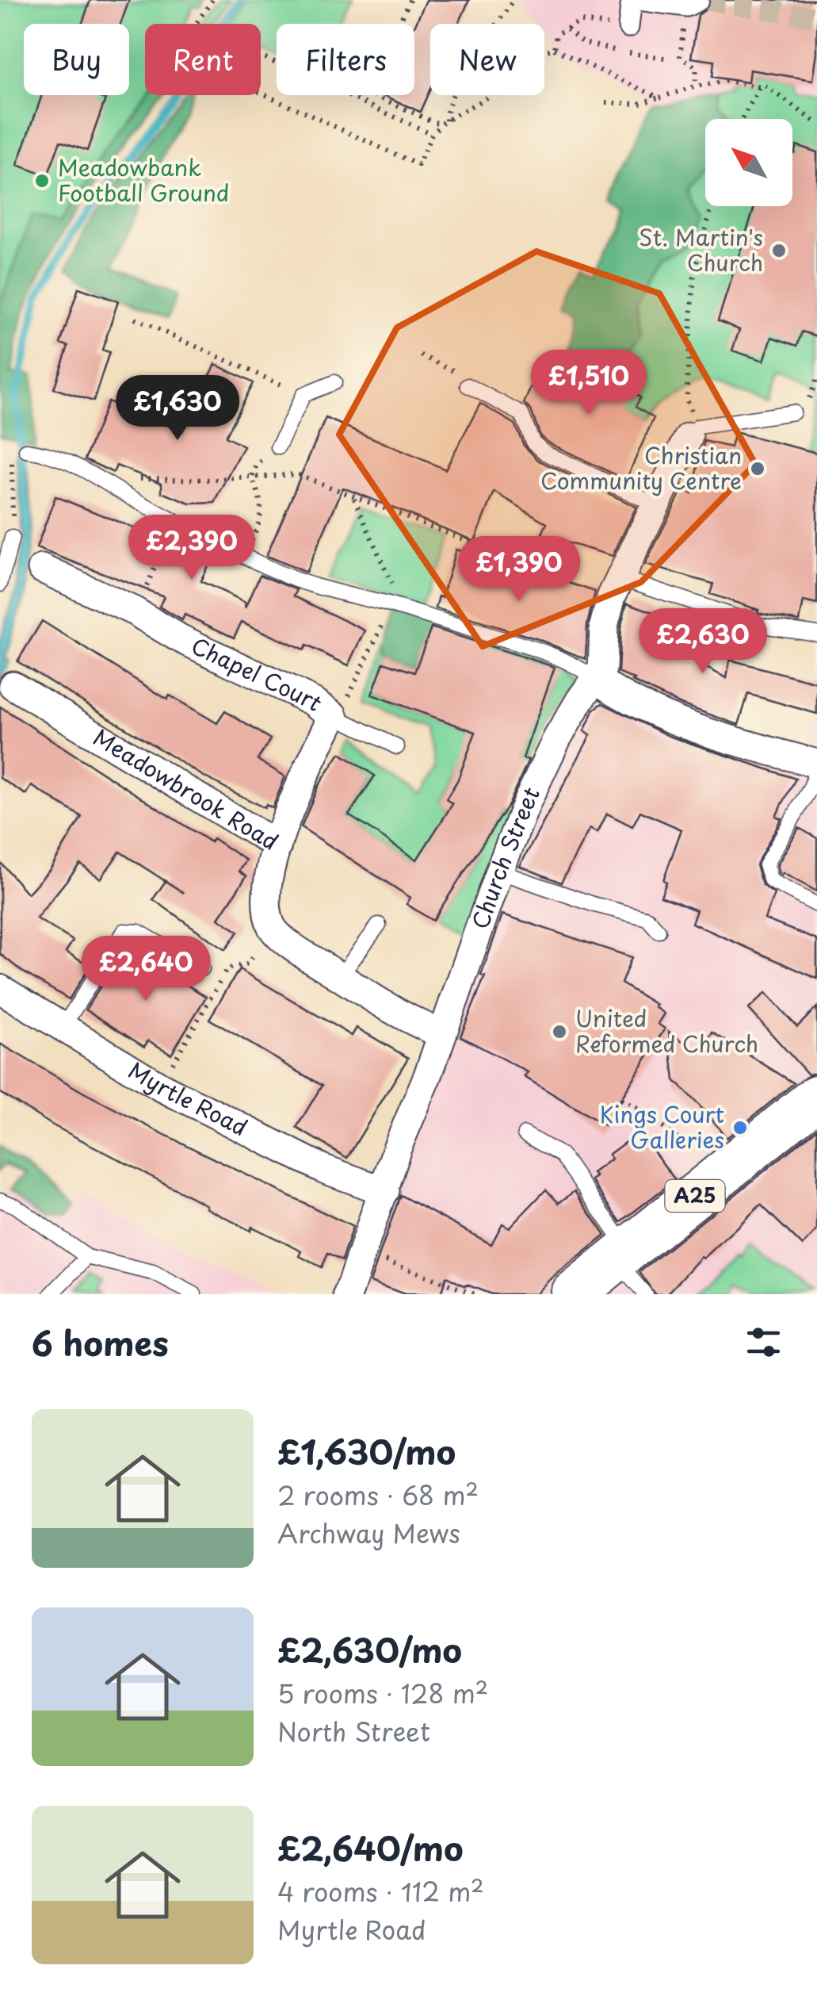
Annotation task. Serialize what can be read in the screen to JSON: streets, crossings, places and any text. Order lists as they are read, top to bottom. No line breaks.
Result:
{"streets":{"main road":["A25"],"street":["Chapel Court","Meadowbrook Road","Church Street","Myrtle Road"]},"crossings":[["Chapel Court","Meadowbrook Road"],["Church Street","Myrtle Road"]],"places":["Meadowbank Football Ground","St. Martin's Church","Christian Community Centre","United Reformed Church","Kings Court Galleries"],"north":"top left","page":{"chip":["Buy","Rent","Filters","New"],"price":["£1,510","£1,630","£2,390","£1,390","£2,630","£2,640"],"heading":"6 homes","list":[{"name":"£1,630/mo","note":"2 rooms · 68 m² · Archway Mews"},{"name":"£2,630/mo","note":"5 rooms · 128 m² · North Street"},{"name":"£2,640/mo","note":"4 rooms · 112 m² · Myrtle Road"}]}}
